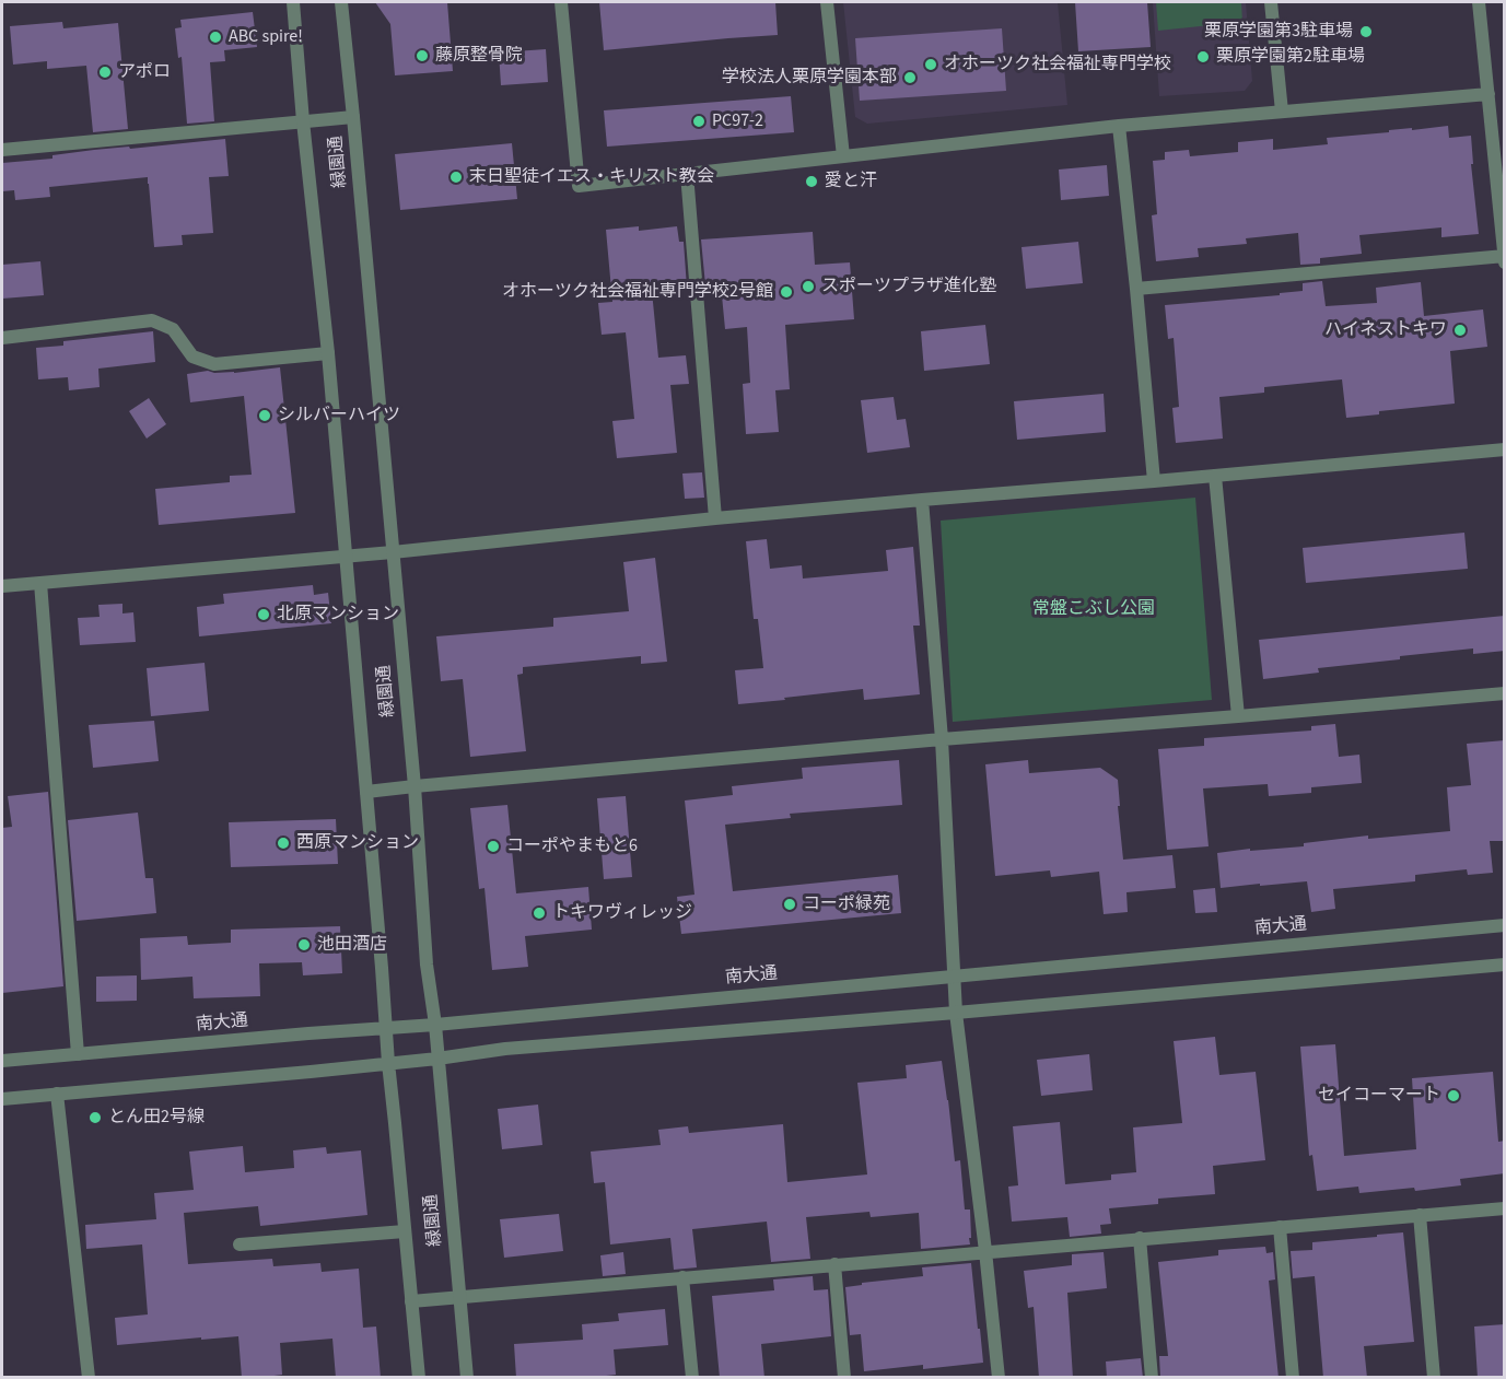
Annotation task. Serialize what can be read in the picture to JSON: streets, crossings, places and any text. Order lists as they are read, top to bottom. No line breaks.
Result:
{"streets":{"street":["緑園通","南大通"]},"crossings":[["緑園通","南大通"]],"parks":["常盤こぶし公園"],"places":["栗原学園第3駐車場","ABC spire!","藤原整骨院","栗原学園第2駐車場","オホーツク社会福祉専門学校","アポロ","学校法人栗原学園本部","PC97-2","末日聖徒イエス・キリスト教会","愛と汗","スポーツプラザ進化塾","オホーツク社会福祉専門学校2号館","ハイネストキワ","シルバーハイツ","北原マンション","西原マンション","コーポやまもと6","コーポ緑苑","トキワヴィレッジ","池田酒店","セイコーマート","とん田2号線"]}
